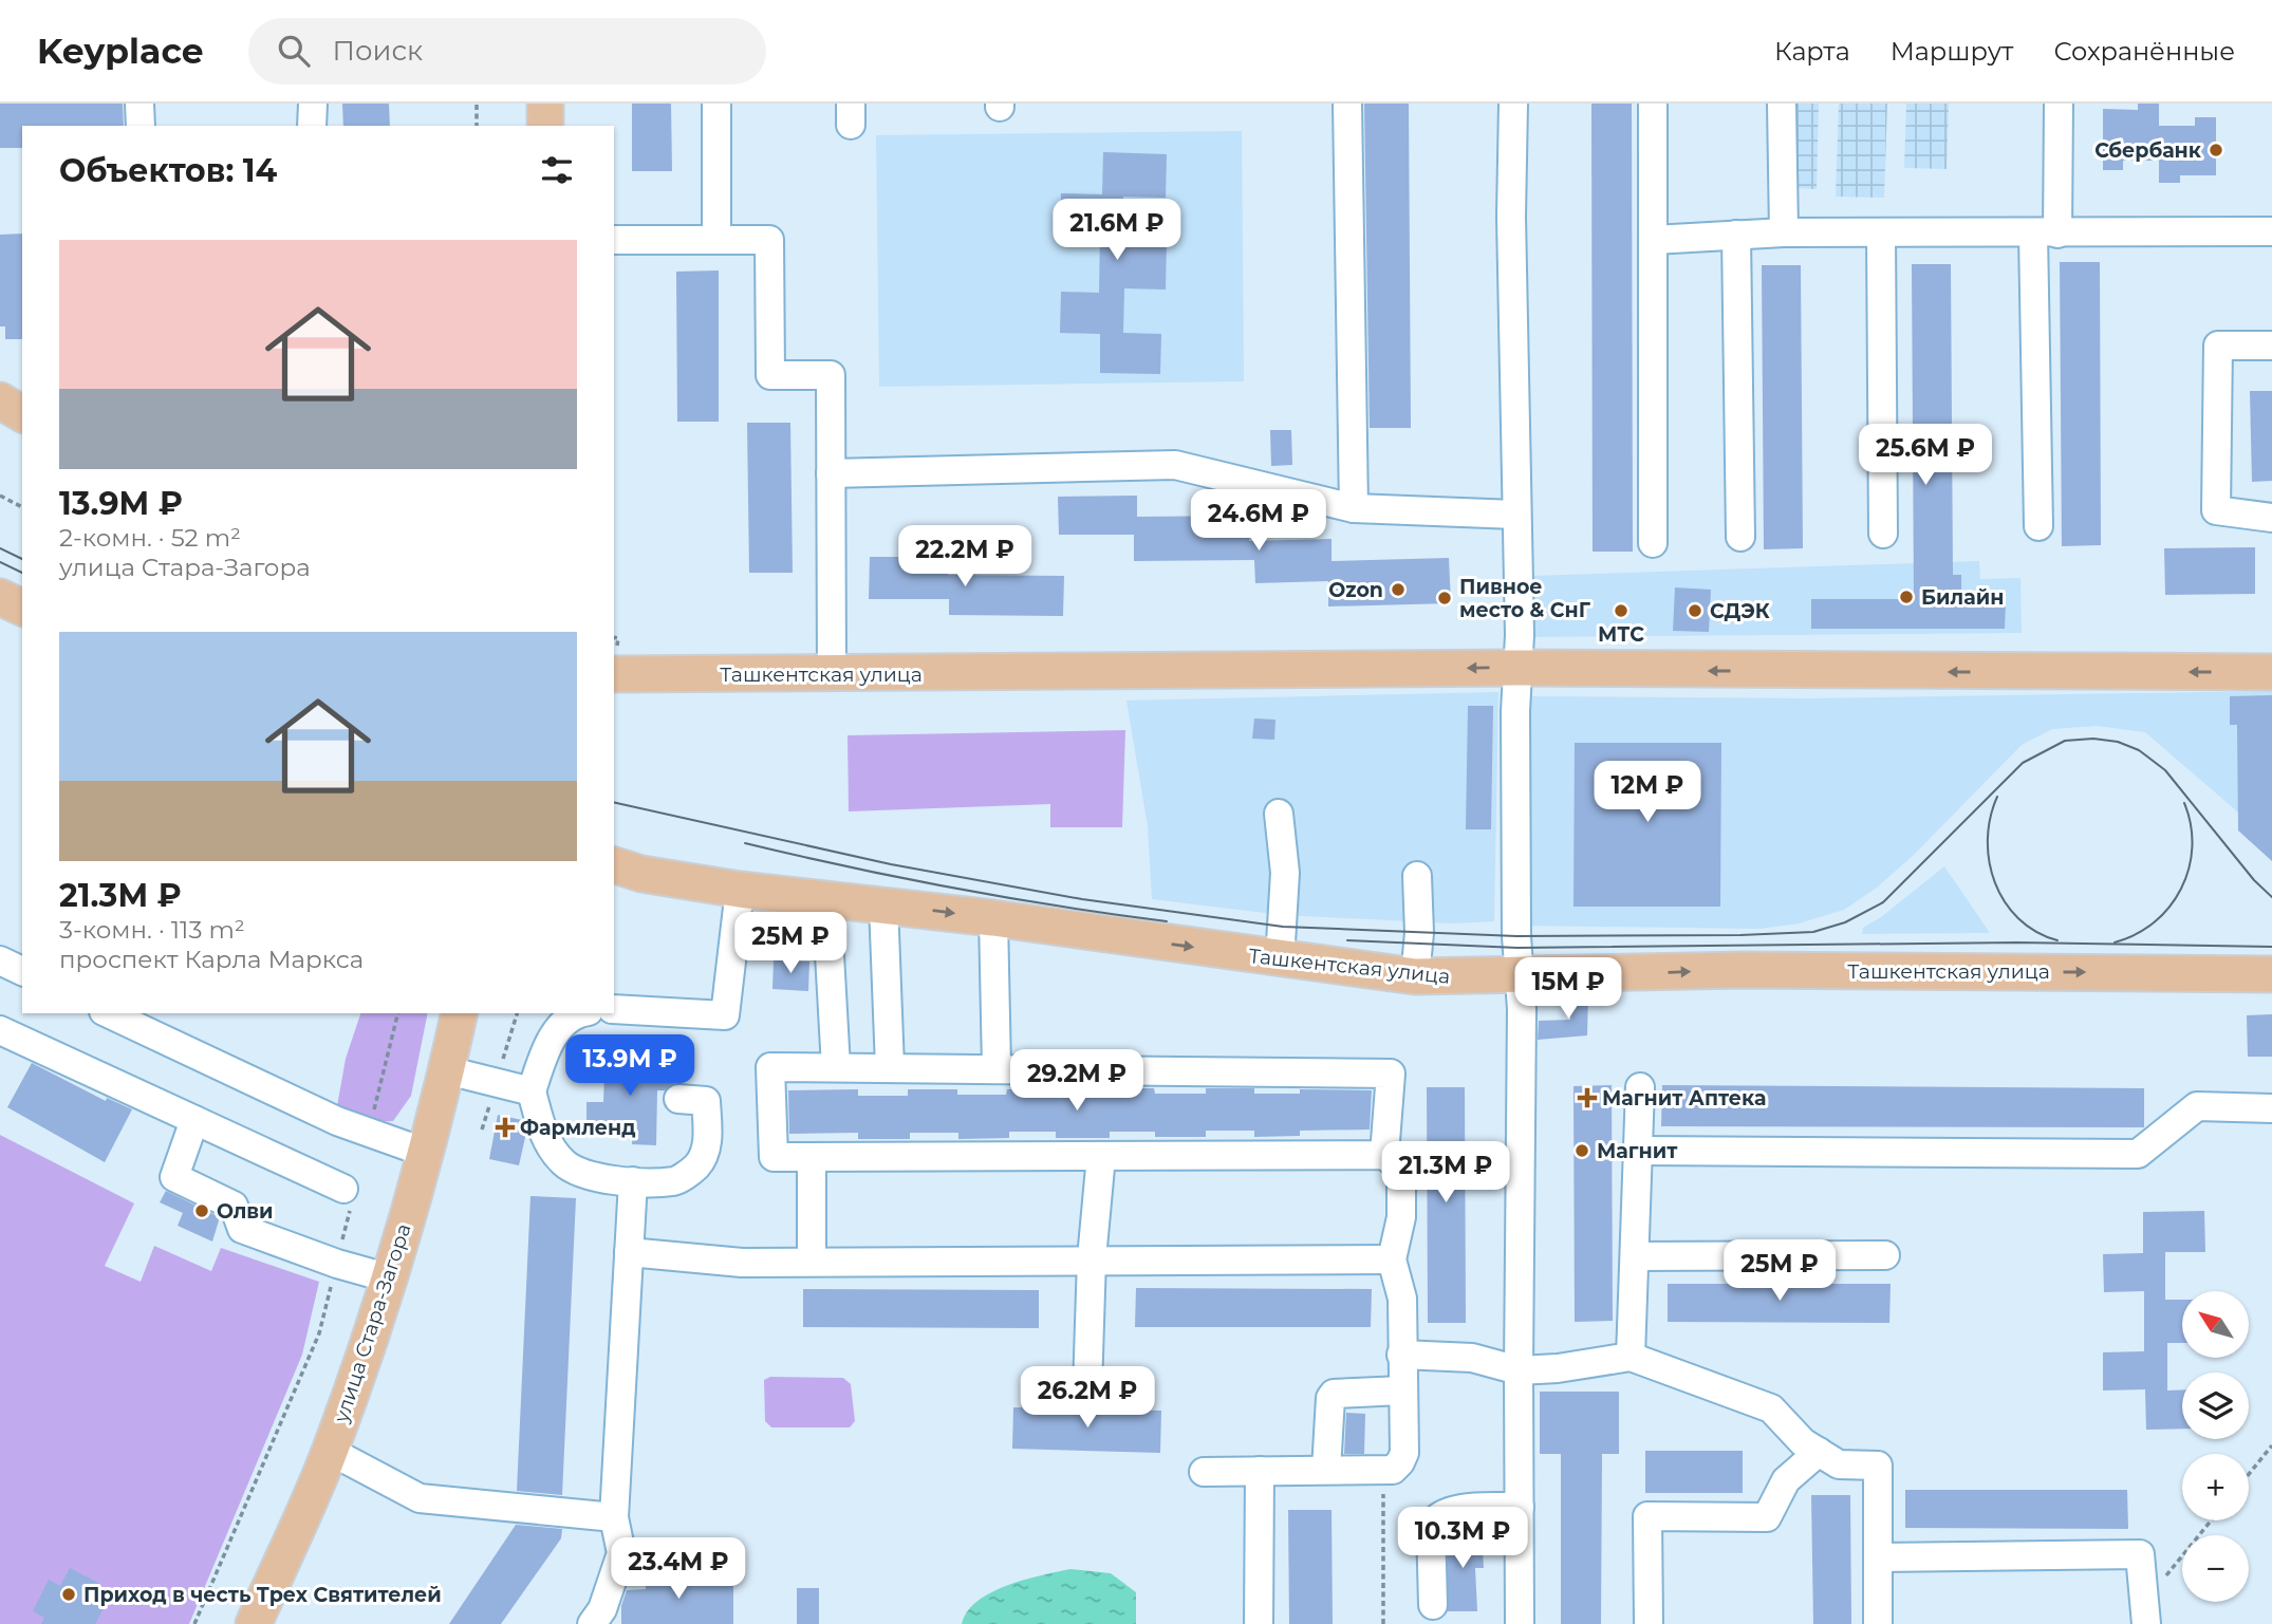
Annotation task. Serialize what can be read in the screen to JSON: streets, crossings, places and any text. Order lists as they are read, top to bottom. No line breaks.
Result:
{"streets":{"main road":["Ташкентская улица","улица Стара-Загора"]},"places":{"other":["Сбербанк","Ozon","Билайн","Пивное место & СнГ","МТС","СДЭК","Магнит","Олви","Приход в честь Трех Святителей"],"health":["Магнит Аптека","Фармленд"]},"north":"top left","page":{"header":"Keyplace","search":"Поиск","nav":["Карта","Маршрут","Сохранённые"],"heading":"Объектов: 14","price":["21.6M ₽","25.6M ₽","24.6M ₽","22.2M ₽","12M ₽","25M ₽","15M ₽","13.9M ₽","29.2M ₽","21.3M ₽","25M ₽","26.2M ₽","10.3M ₽","23.4M ₽"],"list":[{"name":"13.9M ₽","note":"2-комн. · 52 m² · улица Стара-Загора"},{"name":"21.3M ₽","note":"3-комн. · 113 m² · проспект Карла Маркса"}],"map_buttons":["+","−"]}}
